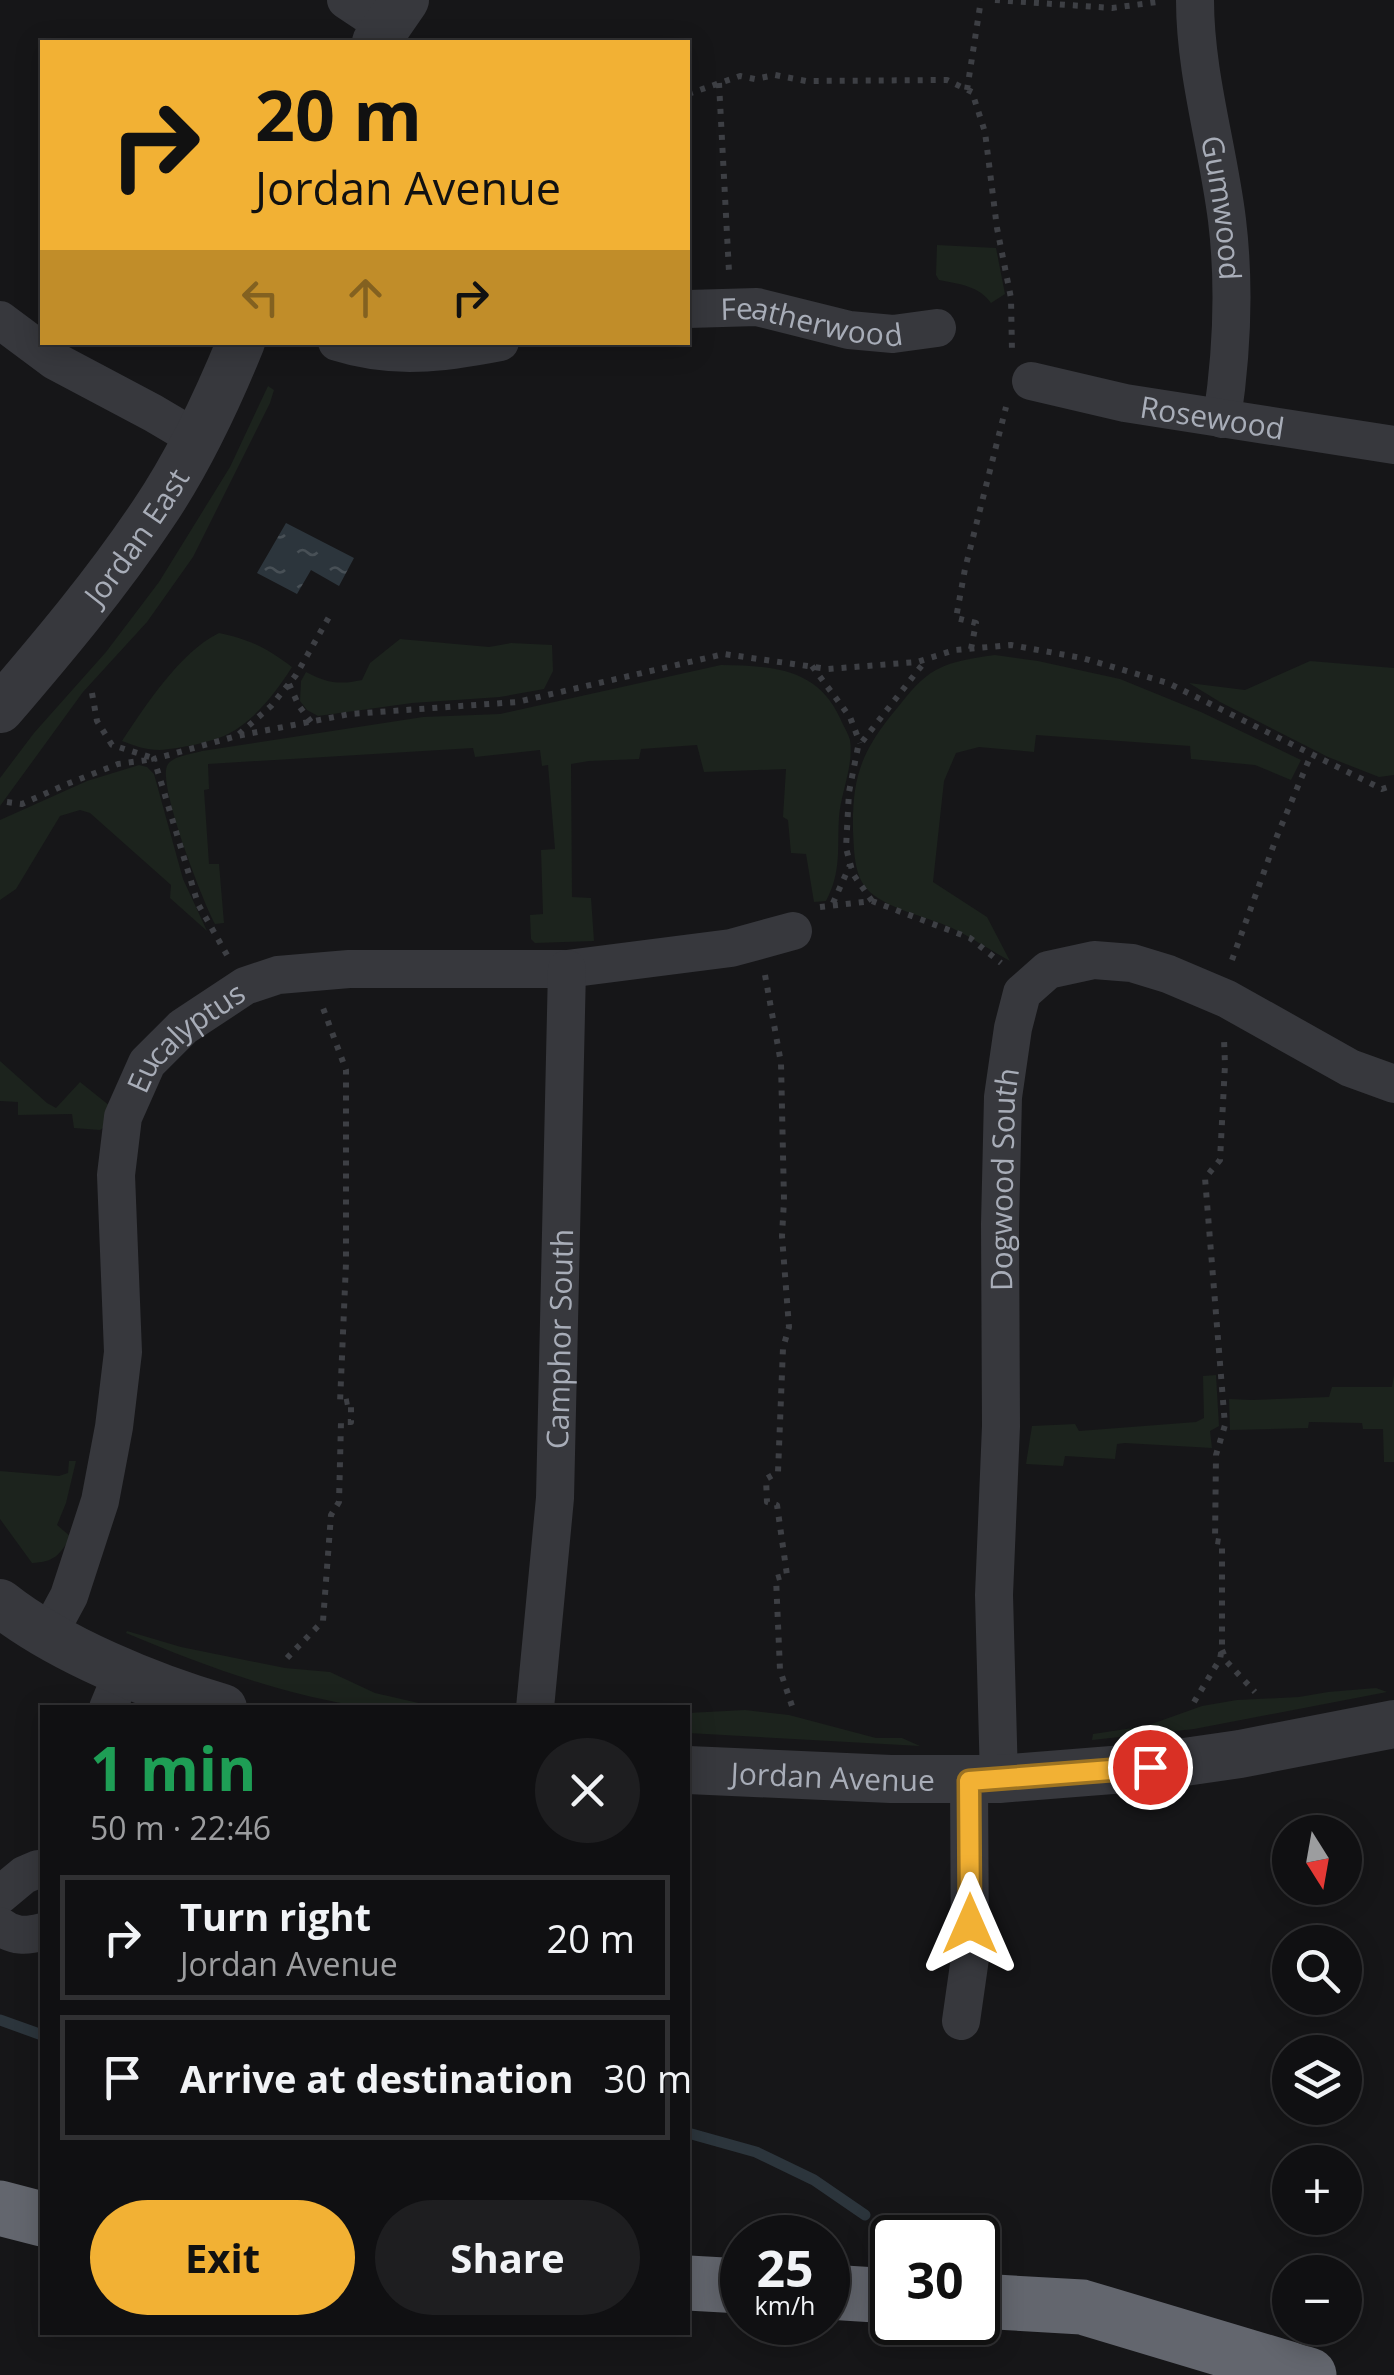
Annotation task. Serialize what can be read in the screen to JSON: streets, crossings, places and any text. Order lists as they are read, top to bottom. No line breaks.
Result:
{"streets":{"street":["Gumwood","Featherwood","Rosewood","Jordan East","Eucalyptus","Dogwood South","Camphor South","Jordan Avenue"]},"crossings":[["Gumwood","Rosewood"],["Eucalyptus","Camphor South"],["Dogwood South","Jordan Avenue"]],"north":"bottom","page":{"turn":["20 m","Jordan Avenue"],"heading":["1 min","50 m · 22:46"],"map_buttons":["+","−"],"list":[{"name":"Turn right","note":"Jordan Avenue","value":"20 m"},{"name":"Arrive at destination","value":"30 m"}],"buttons":["Exit","Share"],"speed":"25 km/h","limit":"30"}}
